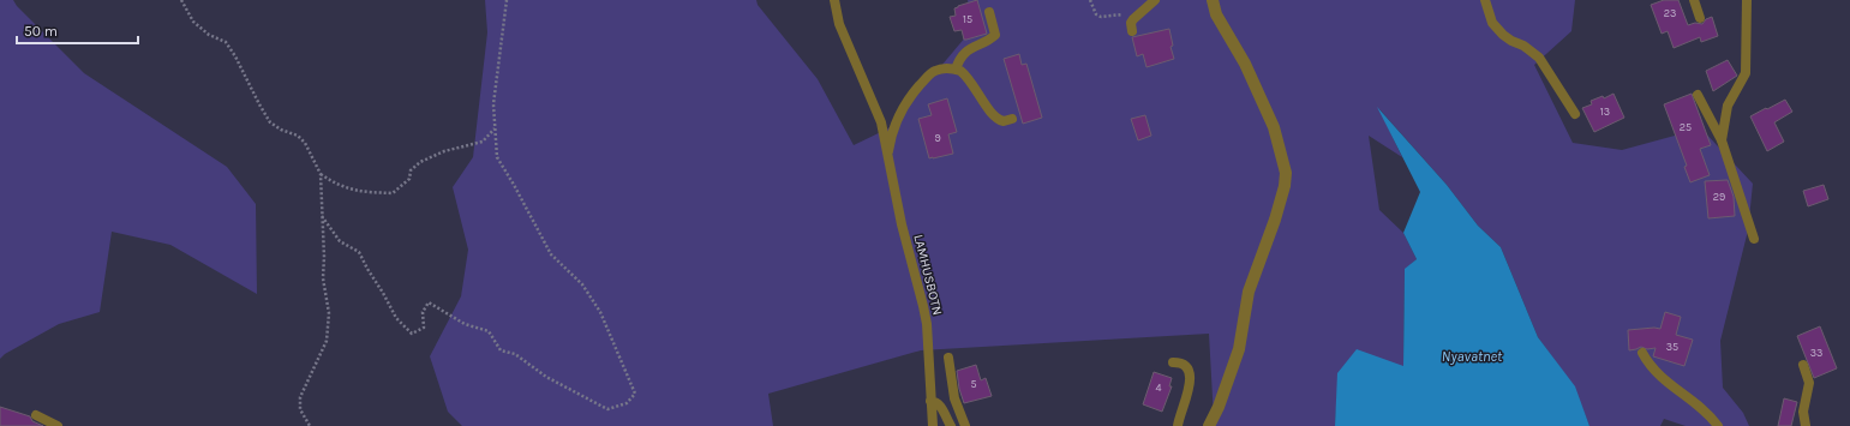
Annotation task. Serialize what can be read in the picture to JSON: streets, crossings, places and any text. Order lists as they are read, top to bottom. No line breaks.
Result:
{"streets":{"lane":["LAMHUSBOTN"]},"water":["Nyavatnet"],"house_numbers":["23","15","13","25","9","29","35","33","5","4"],"scale_bar":"50 m"}
